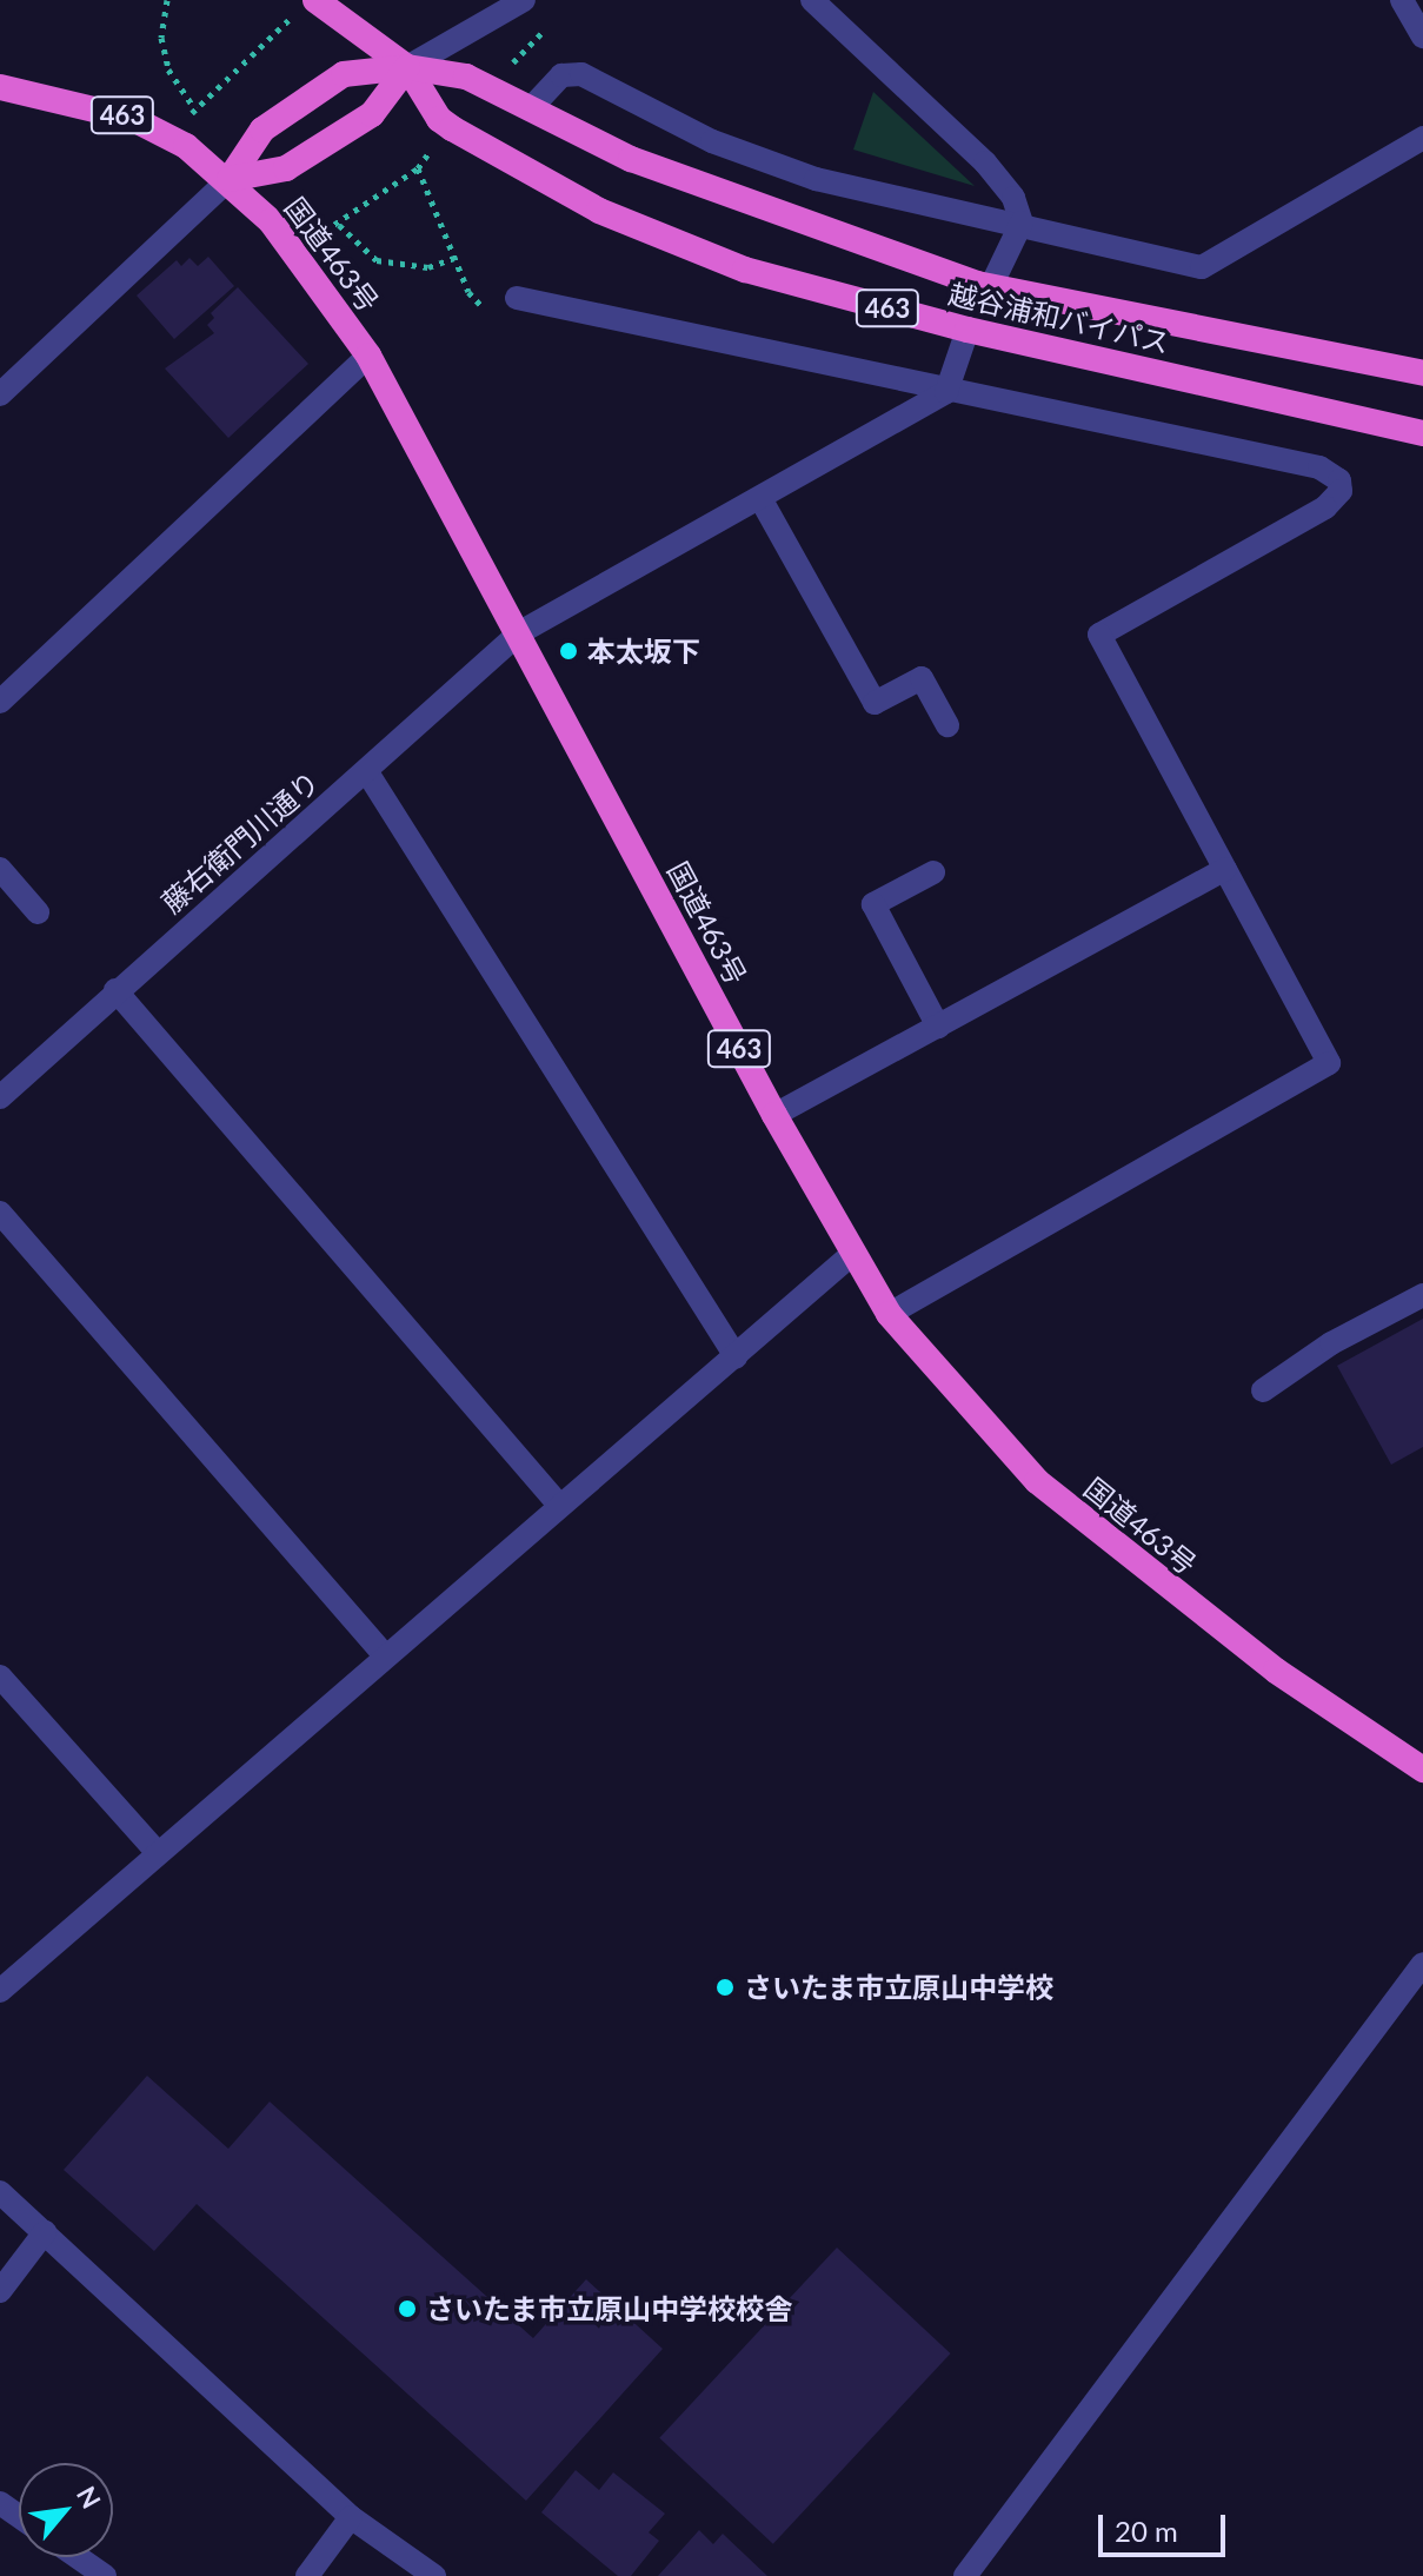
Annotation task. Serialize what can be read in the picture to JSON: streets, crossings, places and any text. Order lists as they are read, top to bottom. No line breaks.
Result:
{"streets":{"highway":["463","国道463号","越谷浦和バイパス"],"street":["藤右衛門川通り"]},"crossings":[["463","国道463号"],["463","越谷浦和バイパス"],["国道463号","藤右衛門川通り"]],"places":["本太坂下","さいたま市立原山中学校","さいたま市立原山中学校校舎"],"scale_bar":"20 m","north":"top right"}
